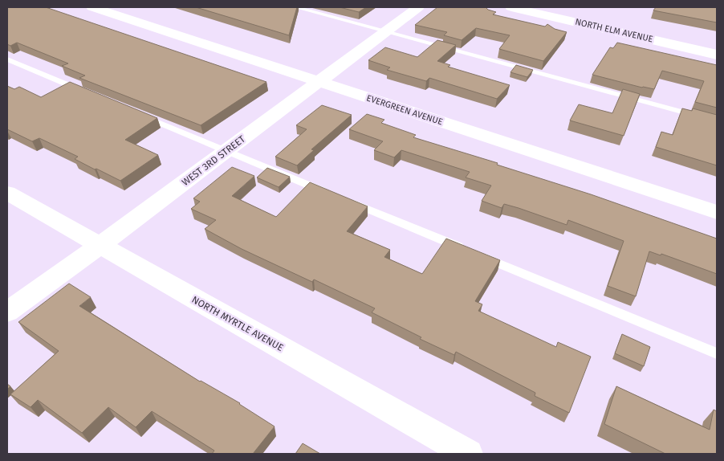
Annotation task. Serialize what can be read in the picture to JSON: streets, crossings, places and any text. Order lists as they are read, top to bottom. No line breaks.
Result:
{"streets":{"street":["NORTH ELM AVENUE","EVERGREEN AVENUE","WEST 3RD STREET","NORTH MYRTLE AVENUE"]},"crossings":[["EVERGREEN AVENUE","WEST 3RD STREET"],["WEST 3RD STREET","NORTH MYRTLE AVENUE"]]}
